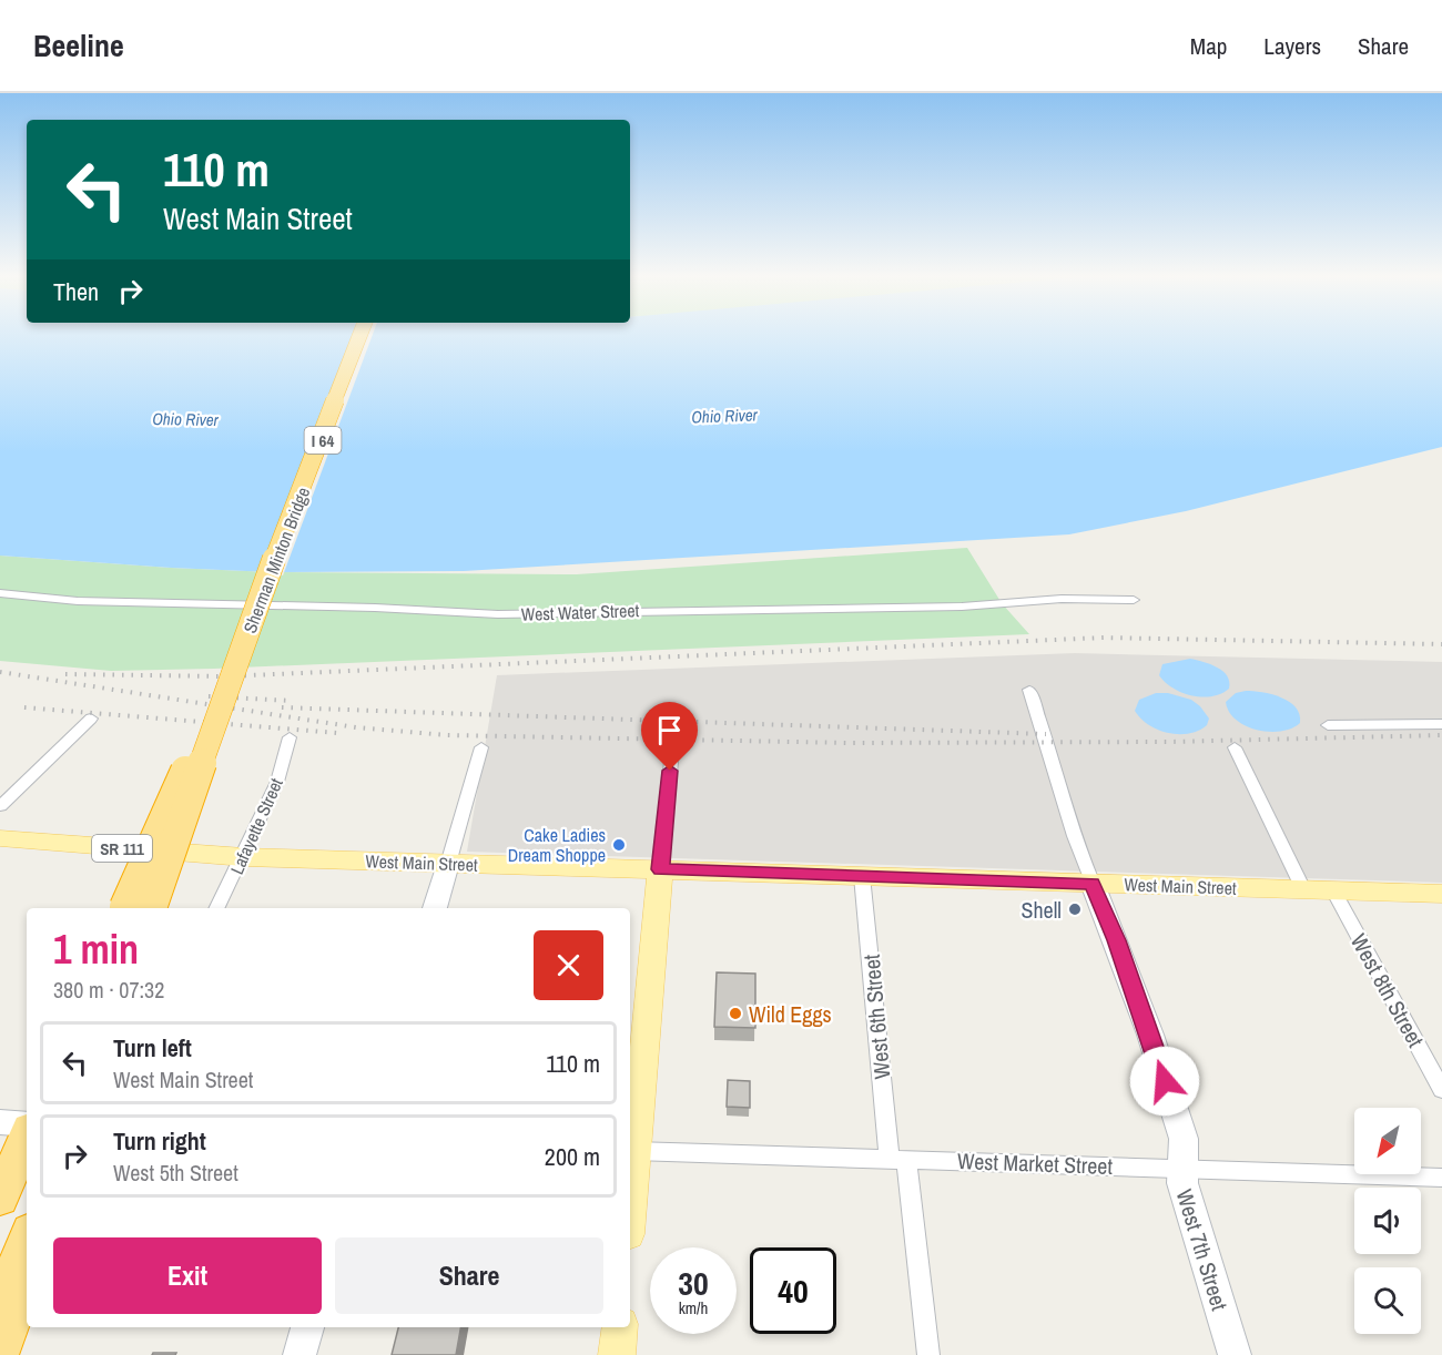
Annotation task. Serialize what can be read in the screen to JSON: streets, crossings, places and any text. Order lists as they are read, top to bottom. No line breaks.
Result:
{"streets":{"highway":["I 64","Sherman Minton Bridge"],"main road":["SR 111","West Main Street"],"street":["West Water Street","Lafayette Street","West 8th Street","West 6th Street","West Market Street","West 7th Street"]},"crossings":[["Lafayette Street","West Main Street"],["West Main Street","West 8th Street"],["West Main Street","West 6th Street"],["West Main Street","West 7th Street"],["West 6th Street","West Market Street"],["West Market Street","West 7th Street"]],"water":["Ohio River"],"places":["Cake Ladies Dream Shoppe","Shell","Wild Eggs"],"north":"bottom left","page":{"header":"Beeline","nav":["Map","Layers","Share"],"turn":["110 m","West Main Street"],"then":"Then","heading":["1 min","380 m · 07:32"],"list":[{"name":"Turn left","note":"West Main Street","value":"110 m"},{"name":"Turn right","note":"West 5th Street","value":"200 m"}],"buttons":["Exit","Share"],"speed":"30 km/h","limit":"40"}}
